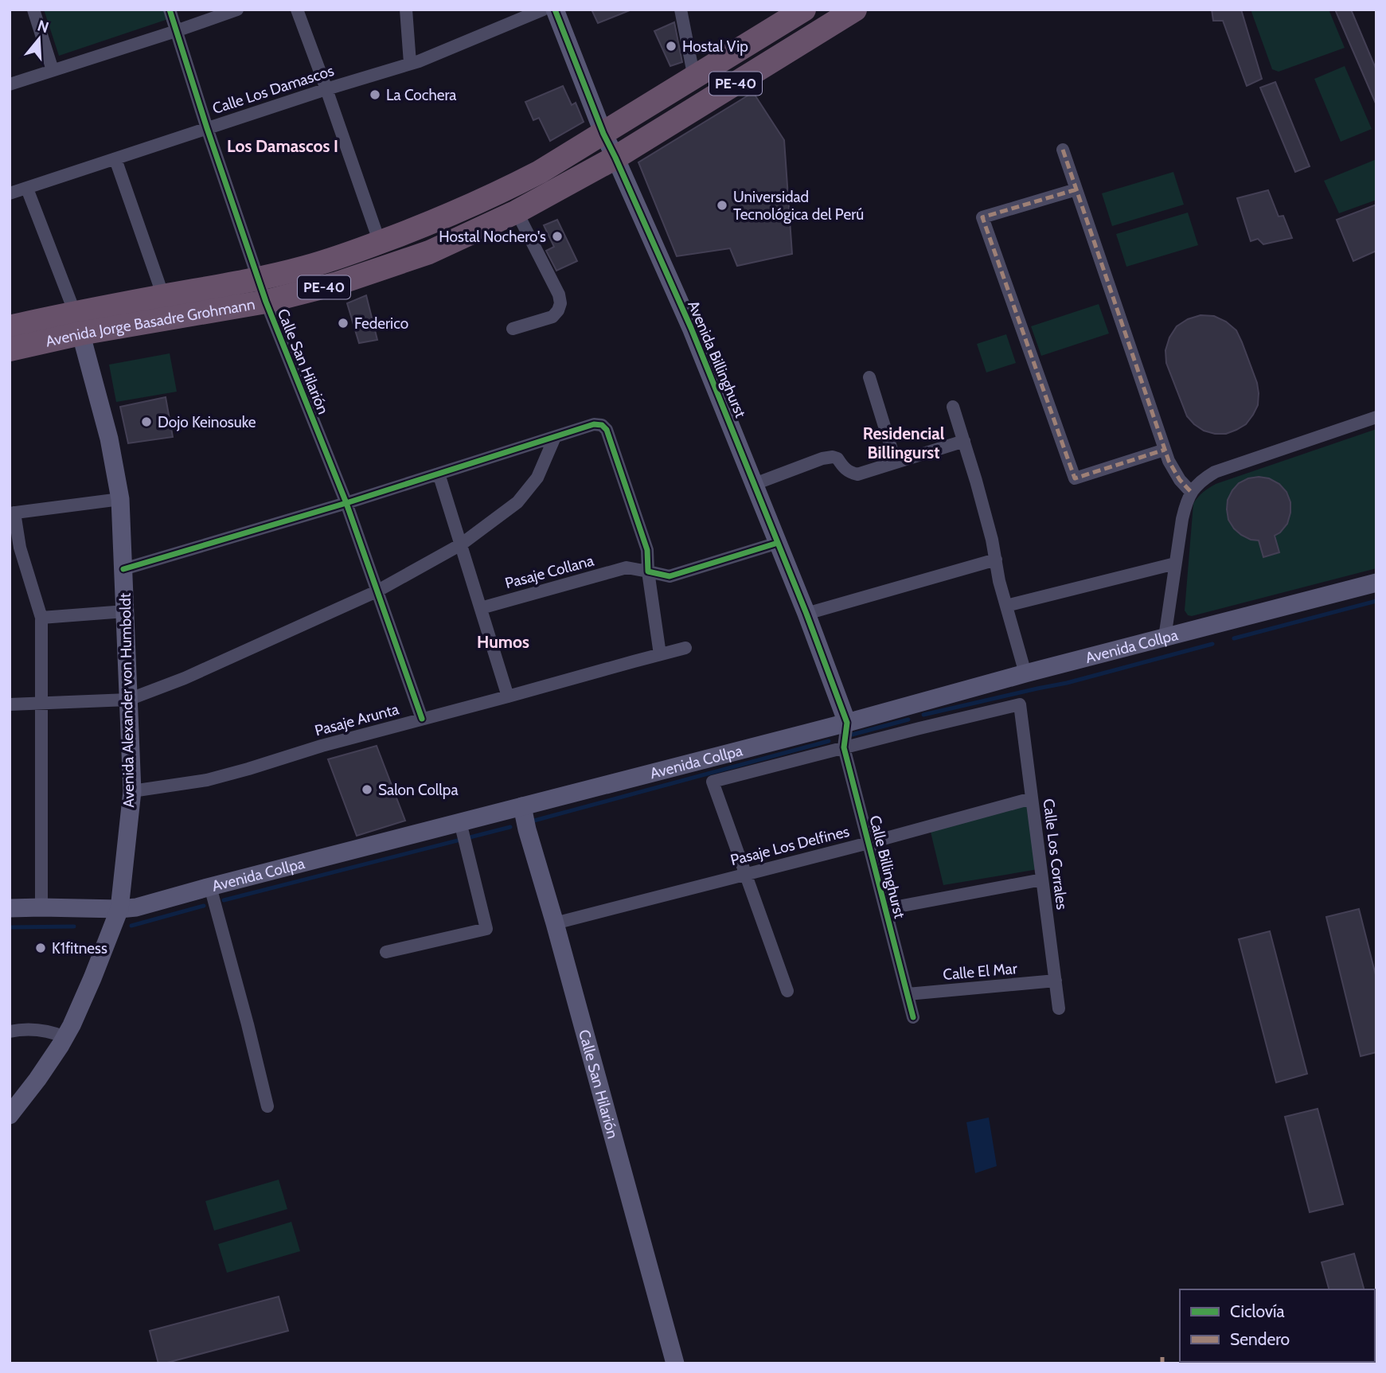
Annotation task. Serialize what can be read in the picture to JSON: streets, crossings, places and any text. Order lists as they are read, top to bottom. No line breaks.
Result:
{"streets":{"highway":["PE-40","Avenida Jorge Basadre Grohmann"],"main road":["Avenida Billinghurst","Calle San Hilarión","Avenida Collpa","Avenida Alexander von Humboldt"],"street":["Calle Los Damascos","Pasaje Collana","Pasaje Arunta","Pasaje Los Delfines","Calle Los Corrales","Calle Billinghurst","Calle El Mar"]},"crossings":[["Calle Los Damascos","Calle San Hilarión"],["Calle Los Damascos","Avenida Alexander von Humboldt"],["Avenida Jorge Basadre Grohmann","Avenida Billinghurst"],["Avenida Jorge Basadre Grohmann","Calle San Hilarión"],["Avenida Jorge Basadre Grohmann","Avenida Alexander von Humboldt"],["Avenida Billinghurst","Avenida Collpa"],["Avenida Billinghurst","Calle Billinghurst"],["Calle San Hilarión","Avenida Collpa"],["Calle San Hilarión","Pasaje Arunta"],["Calle San Hilarión","Pasaje Los Delfines"],["Avenida Collpa","Avenida Alexander von Humboldt"],["Avenida Collpa","Calle Billinghurst"],["Avenida Alexander von Humboldt","Pasaje Arunta"],["Pasaje Los Delfines","Calle Los Corrales"],["Pasaje Los Delfines","Calle Billinghurst"],["Calle Los Corrales","Calle El Mar"],["Calle Billinghurst","Calle El Mar"]],"districts":["Los Damascos I","Residencial Billingurst","Humos"],"places":["Hostal Vip","La Cochera","Universidad Tecnológica del Perú","Hostal Nochero's","Federico","Dojo Keinosuke","Salon Collpa","K1fitness"],"legend":["Ciclovía","Sendero"],"north":"top"}
